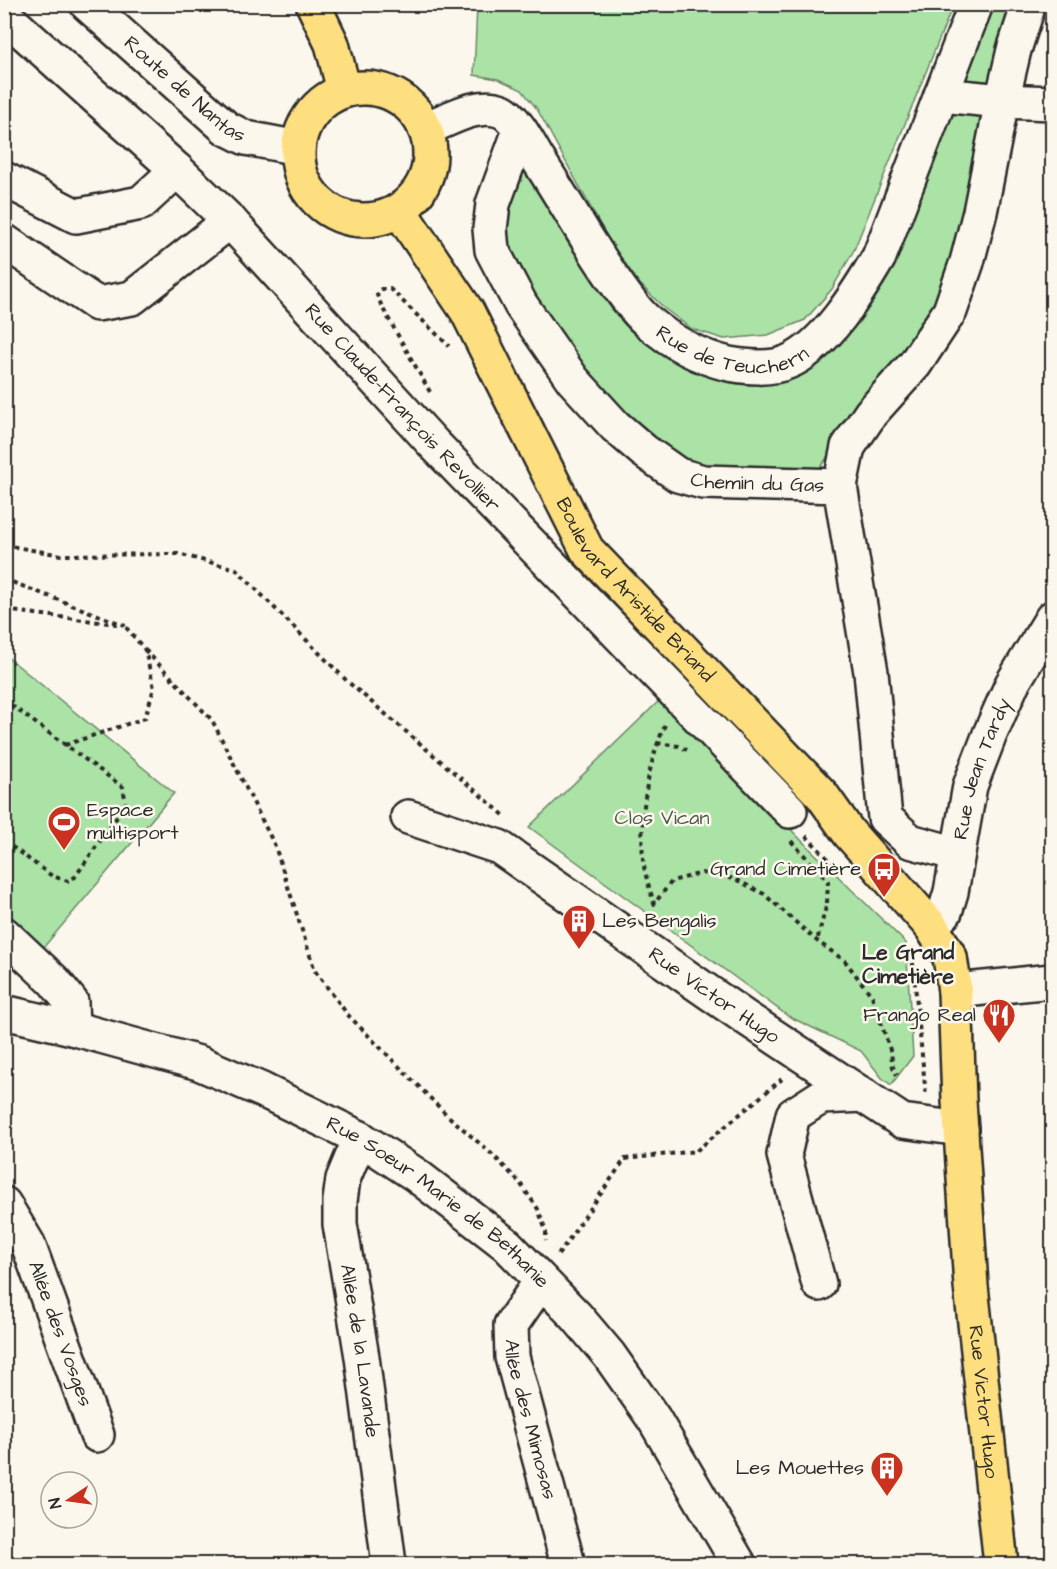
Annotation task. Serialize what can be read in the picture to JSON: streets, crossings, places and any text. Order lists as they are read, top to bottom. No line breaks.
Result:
{"streets":{"main road":["Boulevard Aristide Briand","Rue Victor Hugo"],"street":["Route de Nantas","Rue de Teuchern","Rue Claude-François Revollier","Chemin du Gas","Rue Jean Tardy","Rue Soeur Marie de Bethanie","Allée des Vosges","Allée de la Lavande","Allée des Mimosas"]},"crossings":[["Route de Nantas","Rue de Teuchern"],["Route de Nantas","Boulevard Aristide Briand"],["Rue de Teuchern","Chemin du Gas"],["Rue de Teuchern","Boulevard Aristide Briand"],["Chemin du Gas","Rue Jean Tardy"],["Boulevard Aristide Briand","Rue Jean Tardy"],["Boulevard Aristide Briand","Rue Victor Hugo"],["Rue Jean Tardy","Rue Victor Hugo"],["Rue Soeur Marie de Bethanie","Allée de la Lavande"],["Rue Soeur Marie de Bethanie","Allée des Mimosas"]],"districts":["Le Grand Cimetière"],"parks":["Clos Vican"],"places":{"sports":["Espace multisport"],"bus stop":["Grand Cimetière"],"building":["Les Bengalis","Les Mouettes"],"restaurant":["Frango Real"]},"north":"left"}
